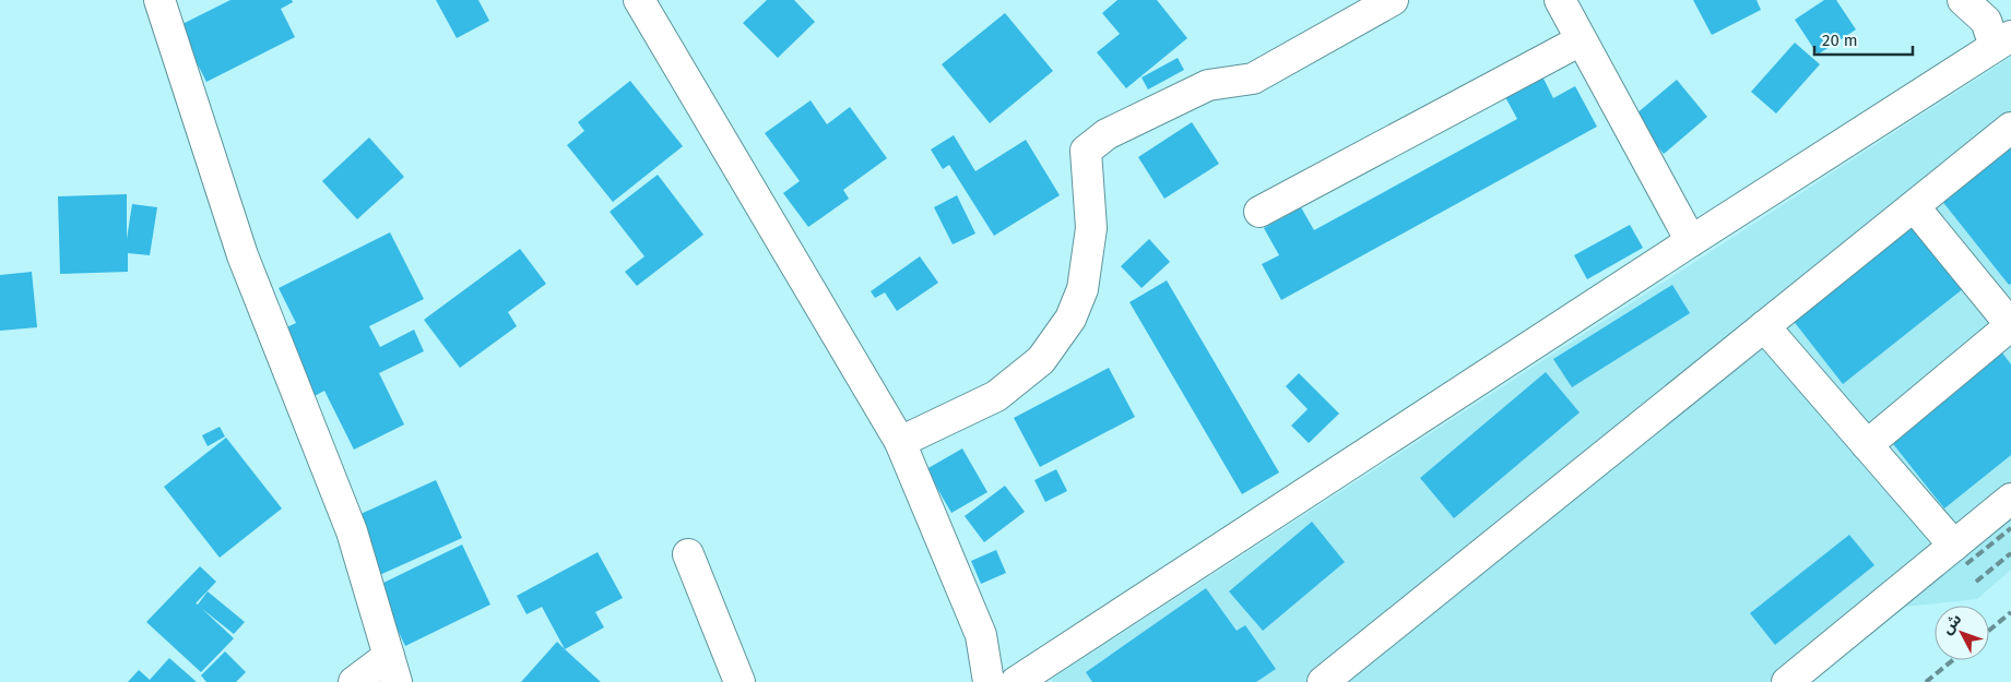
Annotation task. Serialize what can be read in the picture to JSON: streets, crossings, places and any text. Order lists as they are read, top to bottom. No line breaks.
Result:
{"scale_bar":"20 m","north":"top left"}
